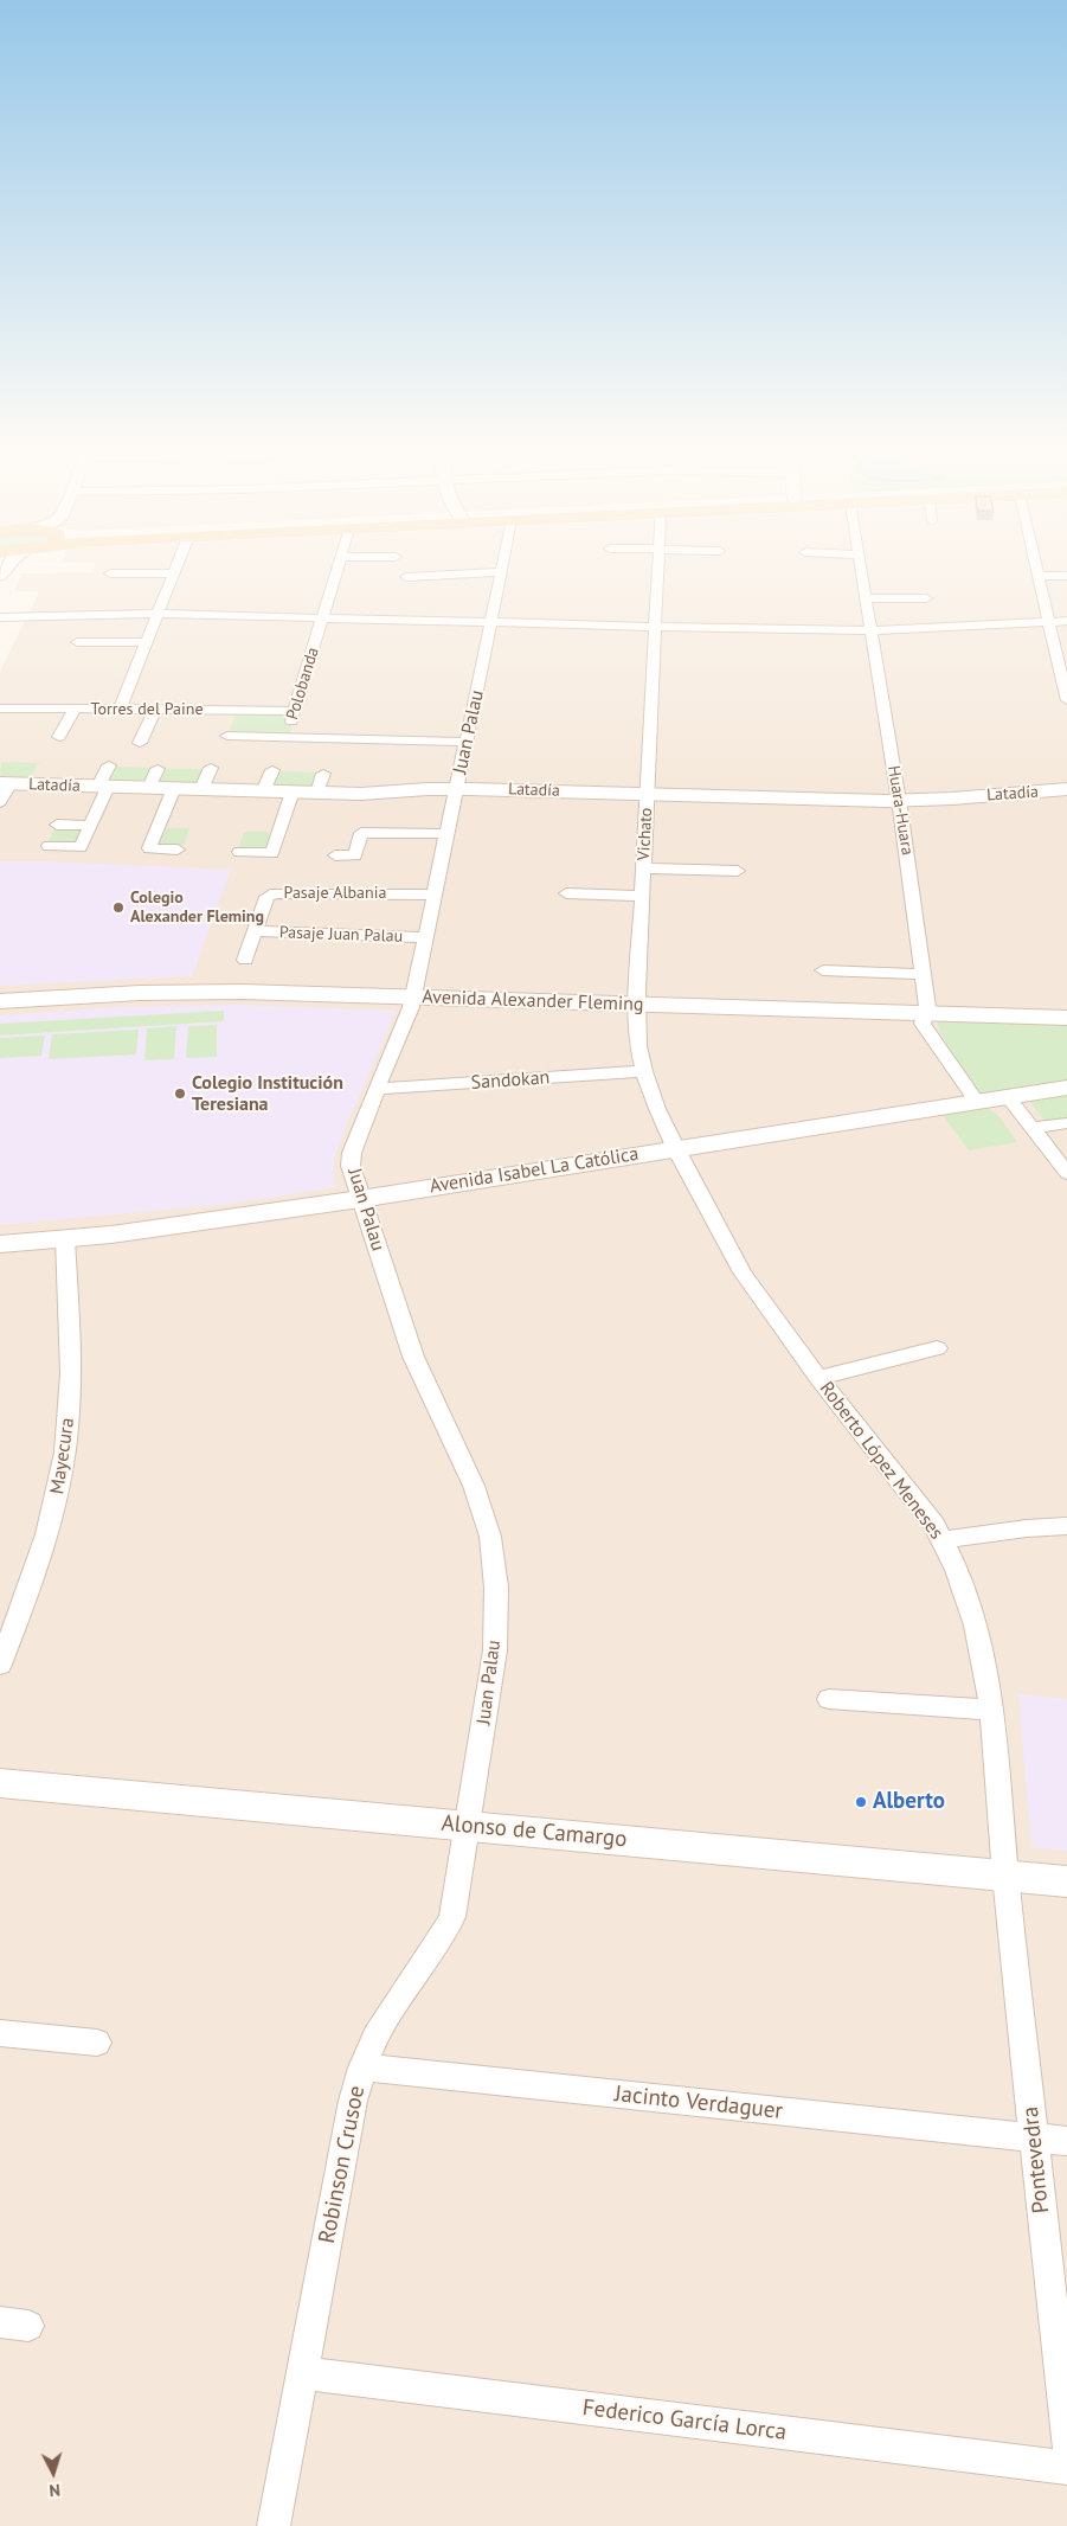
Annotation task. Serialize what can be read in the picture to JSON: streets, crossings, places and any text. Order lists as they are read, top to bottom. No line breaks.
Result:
{"streets":{"street":["Polobanda","Torres del Paine","Juan Palau","Latadía","Huara-Huara","Vichato","Pasaje Albania","Pasaje Juan Palau","Avenida Alexander Fleming","Sandokan","Avenida Isabel La Católica","Mayecura","Roberto López Meneses","Alonso de Camargo","Jacinto Verdaguer","Pontevedra","Robinson Crusoe","Federico García Lorca"]},"crossings":[["Polobanda","Torres del Paine"],["Juan Palau","Latadía"],["Juan Palau","Pasaje Albania"],["Juan Palau","Pasaje Juan Palau"],["Juan Palau","Avenida Alexander Fleming"],["Juan Palau","Sandokan"],["Juan Palau","Avenida Isabel La Católica"],["Juan Palau","Alonso de Camargo"],["Juan Palau","Robinson Crusoe"],["Latadía","Huara-Huara"],["Latadía","Vichato"],["Huara-Huara","Avenida Alexander Fleming"],["Huara-Huara","Avenida Isabel La Católica"],["Vichato","Avenida Alexander Fleming"],["Vichato","Sandokan"],["Vichato","Avenida Isabel La Católica"],["Vichato","Roberto López Meneses"],["Pasaje Albania","Pasaje Juan Palau"],["Avenida Isabel La Católica","Mayecura"],["Avenida Isabel La Católica","Roberto López Meneses"],["Roberto López Meneses","Alonso de Camargo"],["Roberto López Meneses","Pontevedra"],["Alonso de Camargo","Pontevedra"],["Alonso de Camargo","Robinson Crusoe"],["Jacinto Verdaguer","Pontevedra"],["Jacinto Verdaguer","Robinson Crusoe"],["Robinson Crusoe","Federico García Lorca"]],"places":["Colegio Alexander Fleming","Colegio Institución Teresiana","Alberto"],"north":"bottom"}
